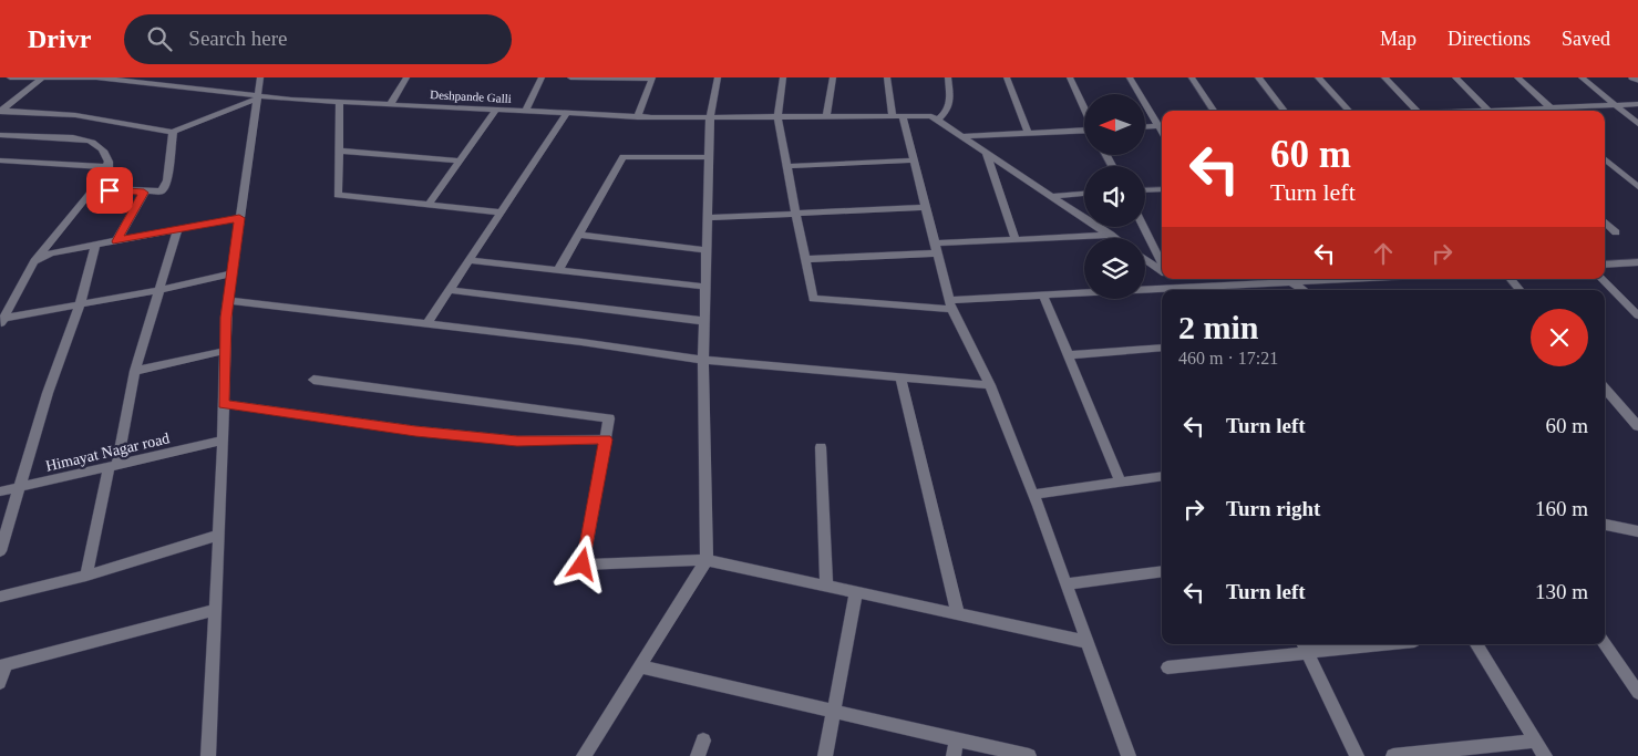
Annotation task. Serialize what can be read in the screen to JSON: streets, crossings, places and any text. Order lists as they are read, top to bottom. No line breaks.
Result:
{"streets":{"street":["Deshpande Galli","Himayat Nagar road"]},"north":"left","page":{"header":"Drivr","search":"Search here","nav":["Map","Directions","Saved"],"turn":["60 m","Turn left"],"heading":["2 min","460 m · 17:21"],"list":[{"name":"Turn left","value":"60 m"},{"name":"Turn right","value":"160 m"},{"name":"Turn left","value":"130 m"}]}}
